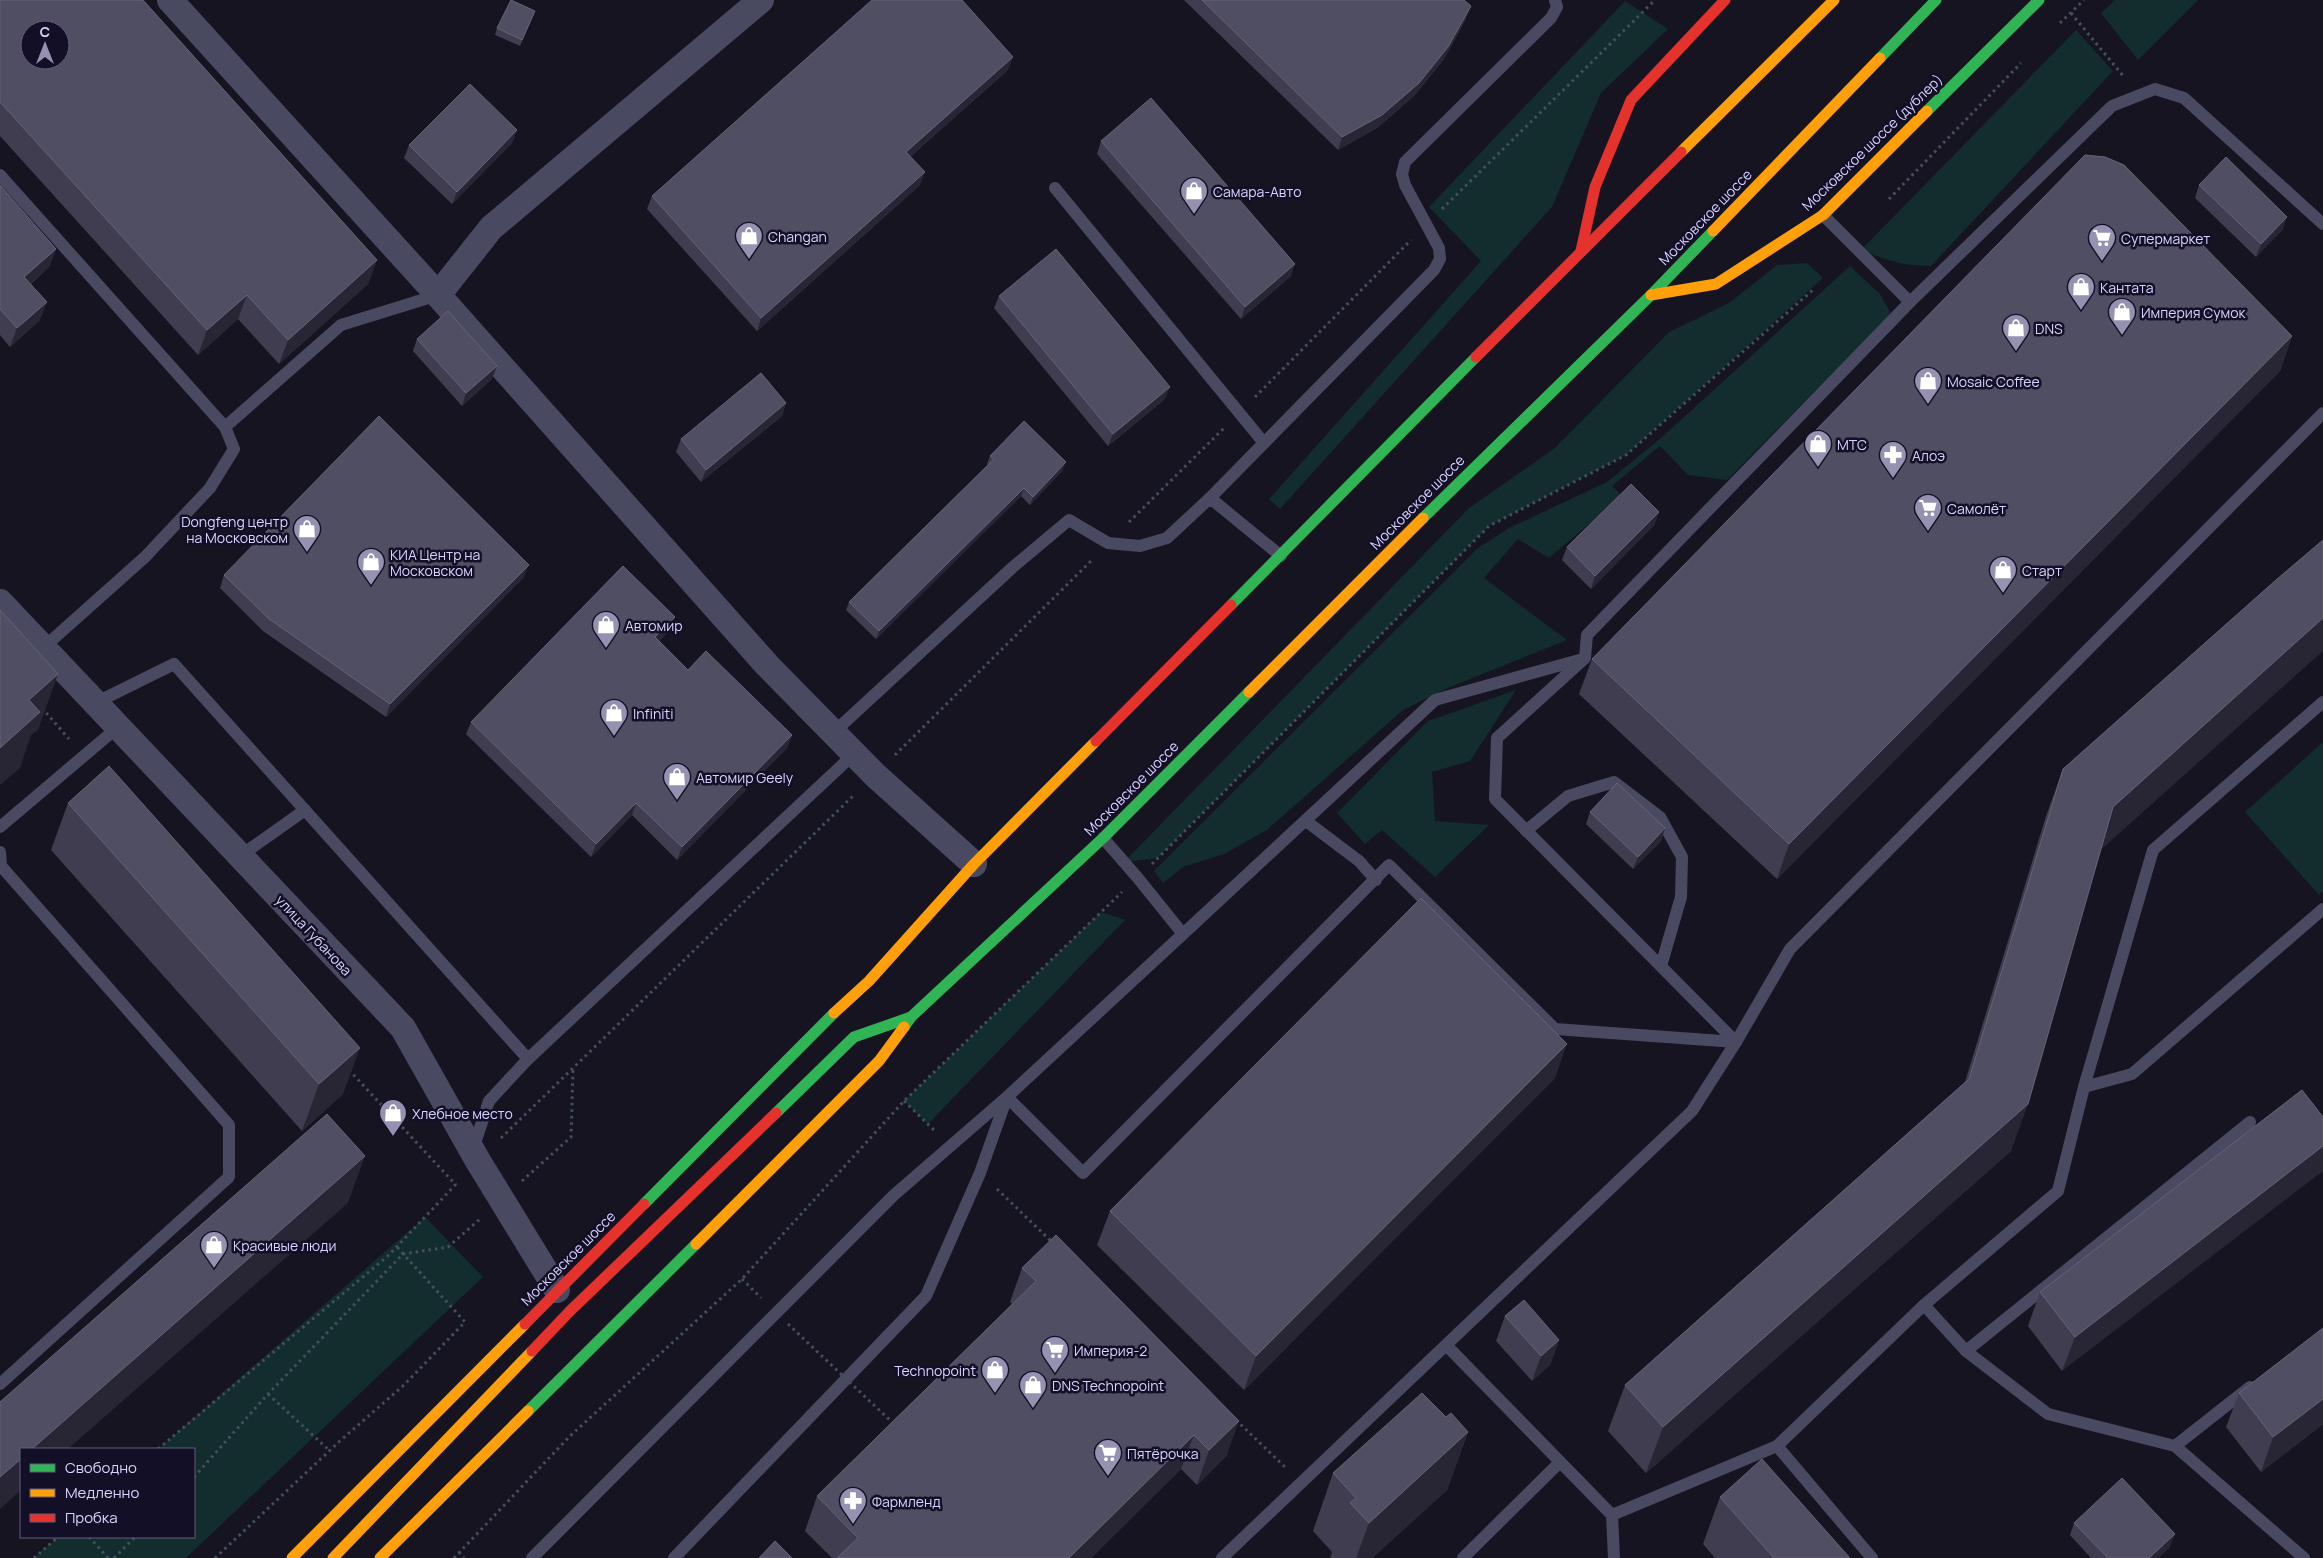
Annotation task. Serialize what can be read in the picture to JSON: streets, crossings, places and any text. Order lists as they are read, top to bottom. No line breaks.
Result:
{"streets":{"main road":["Московское шоссе (дублер)","Московское шоссе"],"street":["улица Губанова"]},"crossings":[["Московское шоссе (дублер)","Московское шоссе"],["Московское шоссе","улица Губанова"]],"places":{"shop":["Самара-Авто","Changan","Кантата","Империя Сумок","DNS","Mosaic Coffee","МТС","Dongfeng центр на Московском","КИА Центр на Московском","Старт","Автомир","Infiniti","Автомир Geely","Хлебное место","Красивые люди","Technopoint","DNS Technopoint"],"supermarket":["Супермаркет","Самолёт","Империя-2","Пятёрочка"],"pharmacy":["Алоэ","Фармленд"]},"legend":["Свободно","Медленно","Пробка"],"north":"top"}
